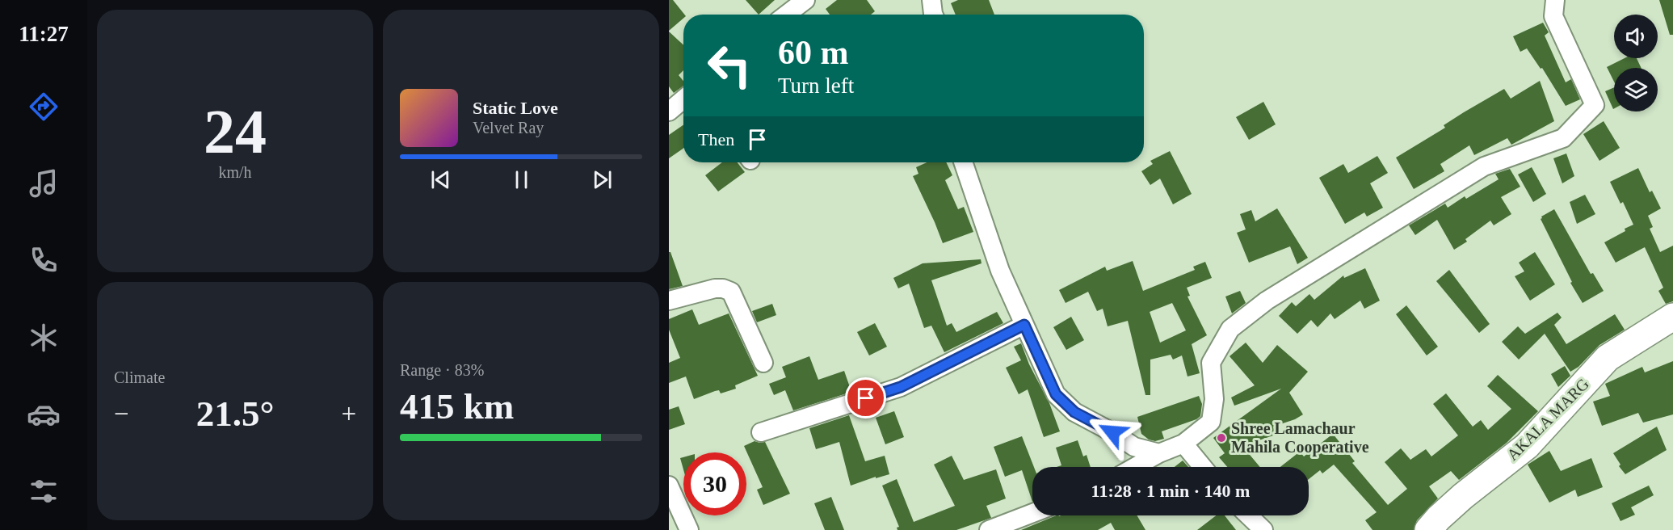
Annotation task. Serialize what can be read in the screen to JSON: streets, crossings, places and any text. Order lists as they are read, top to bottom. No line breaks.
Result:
{"streets":{"main road":["AKALA MARG"]},"places":["Shree Lamachaur Mahila Cooperative"],"page":{"tabs":"11:27","tile":[["24","km/h"],"Climate",["Range · 83%","415 km"]],"turn":["60 m","Turn left"],"song":["Static Love","Velvet Ray"],"then":"Then","heat":["−","21.5°","+"],"limit":"30","trip":"11:28 · 1 min · 140 m"}}
